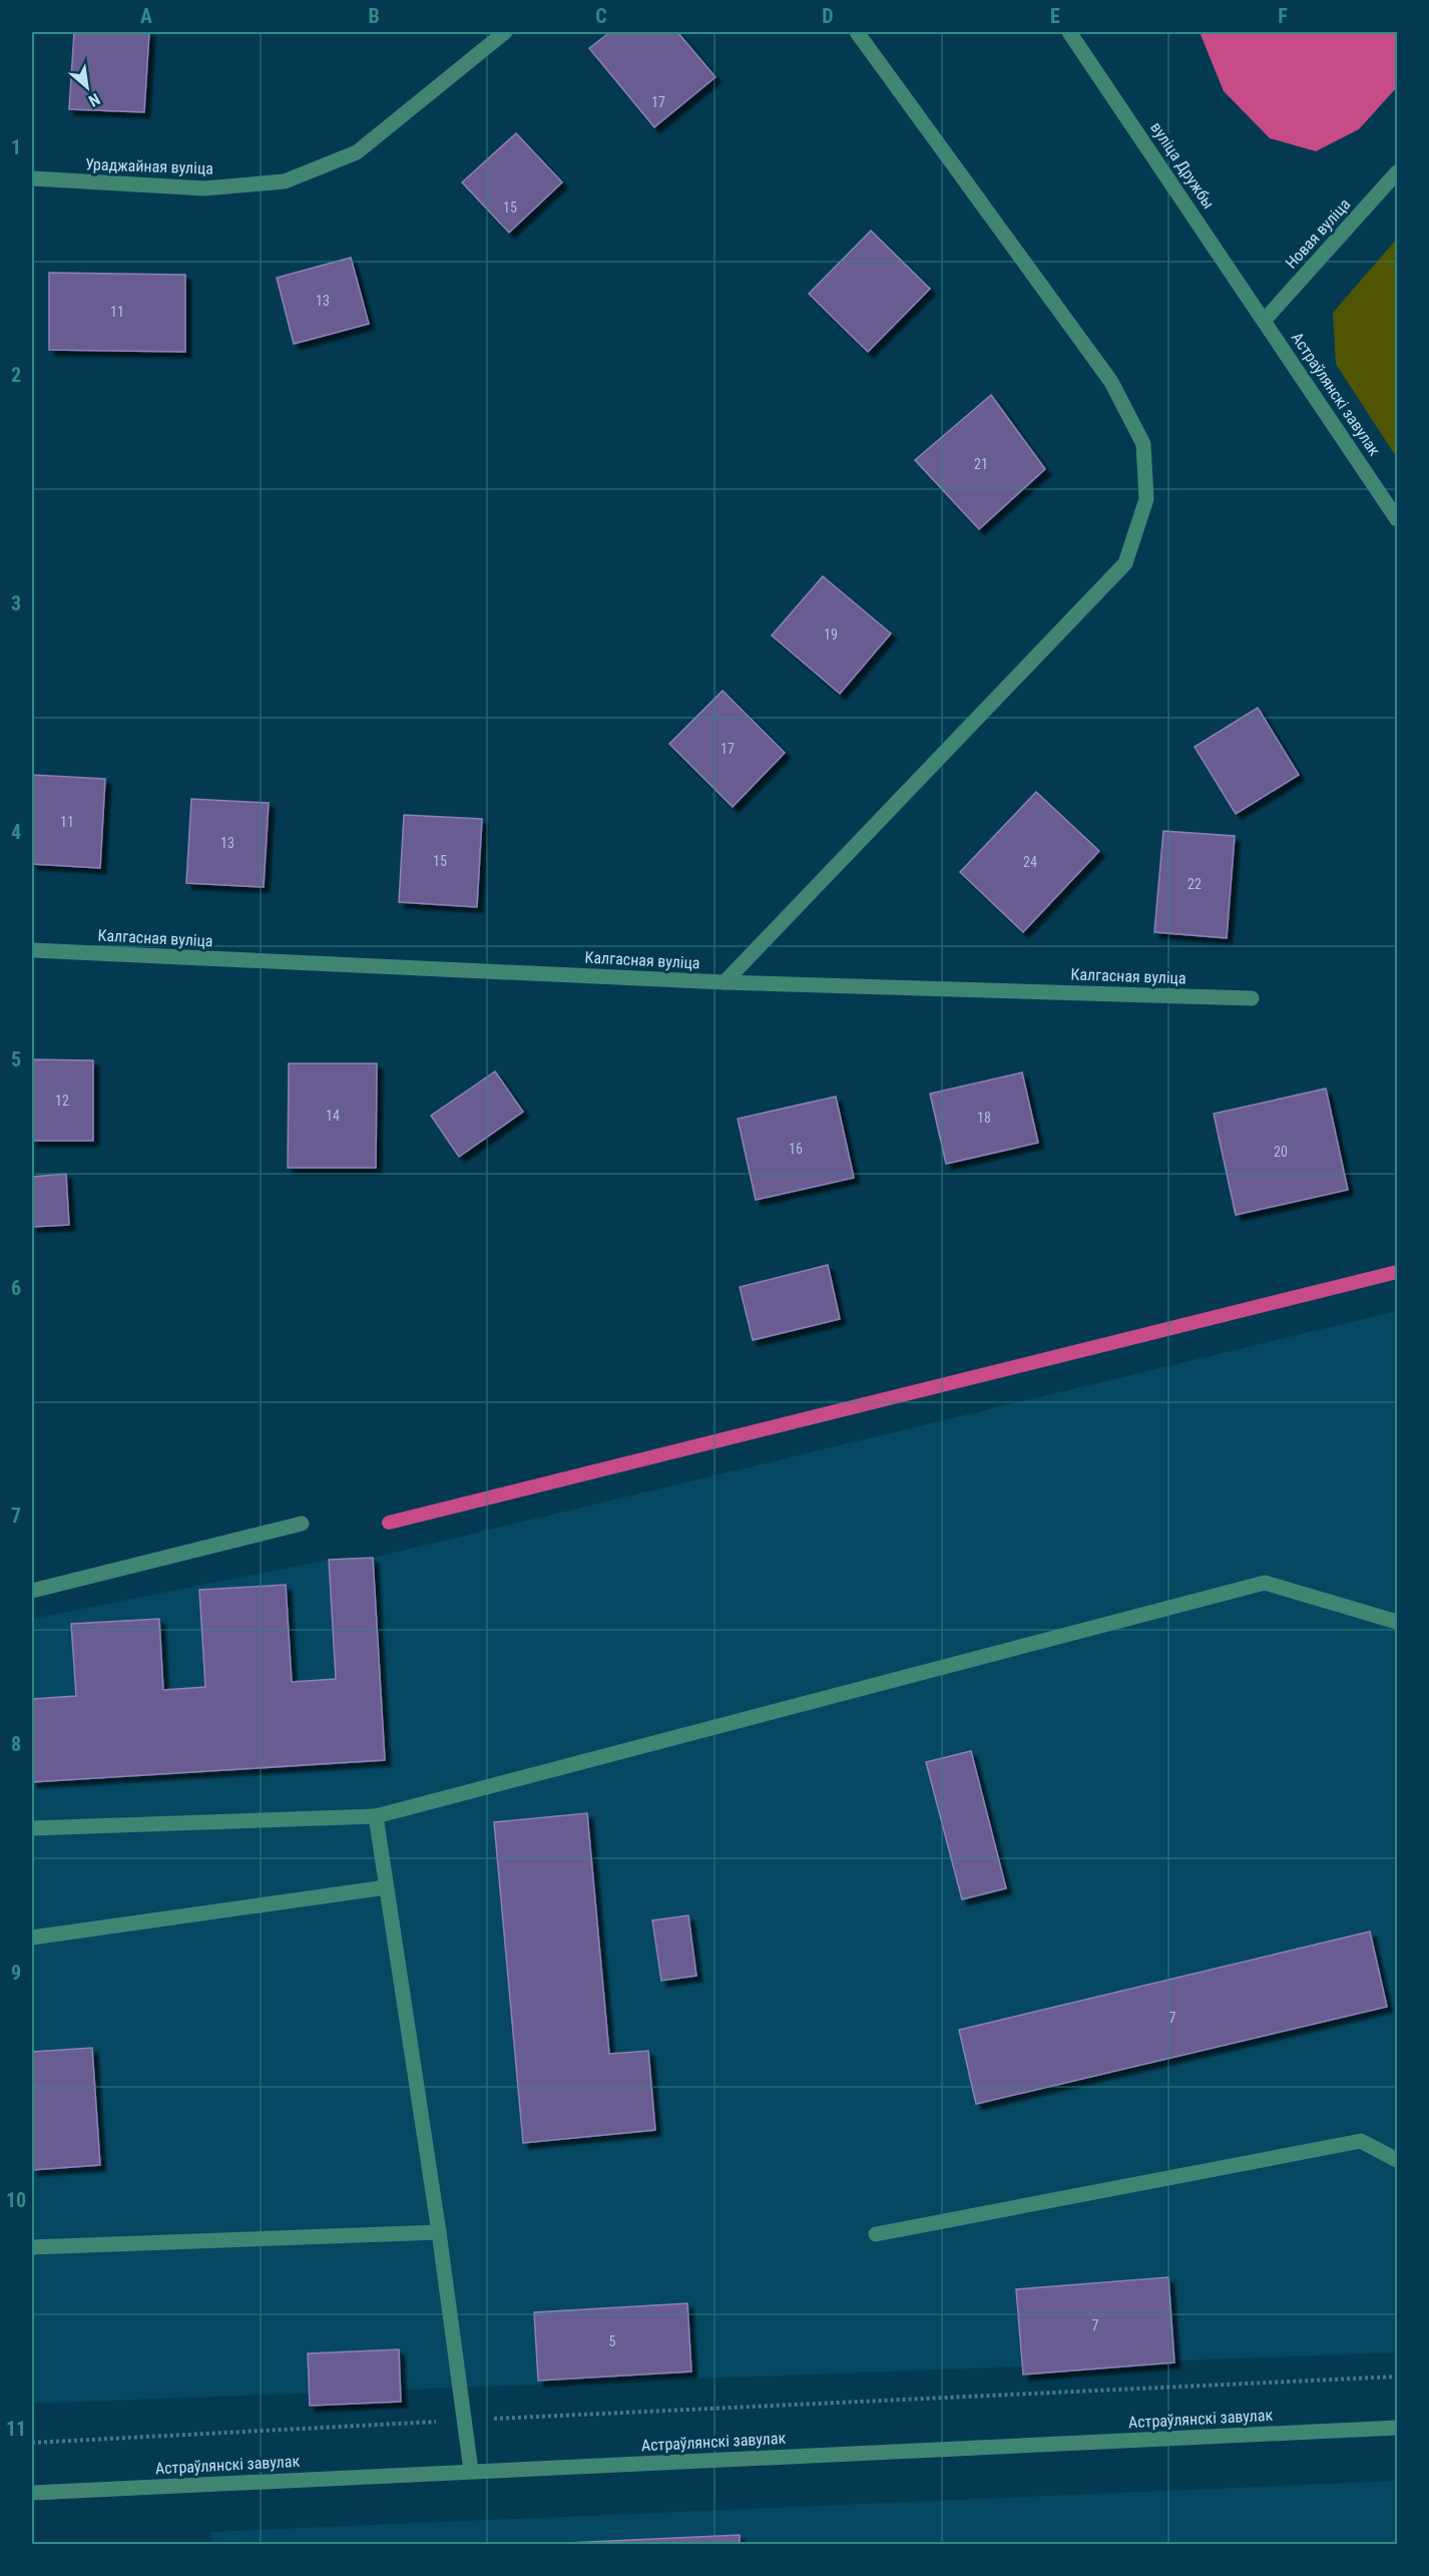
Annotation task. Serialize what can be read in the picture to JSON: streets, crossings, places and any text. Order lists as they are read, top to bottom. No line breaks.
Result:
{"streets":{"street":["вуліца Дружбы","Ураджайная вуліца","Новая вуліца","Астраўлянскі завулак","Калгасная вуліца"]},"crossings":[["вуліца Дружбы","Новая вуліца"],["вуліца Дружбы","Астраўлянскі завулак"],["Новая вуліца","Астраўлянскі завулак"]],"house_numbers":["17","15","13","11","21","19","17","11","13","15","24","22","12","14","18","16","20","7","7","5"],"north":"bottom right","grid":{"columns":["A","B","C","D","E","F"],"rows":["1","2","3","4","5","6","7","8","9","10","11"]}}
